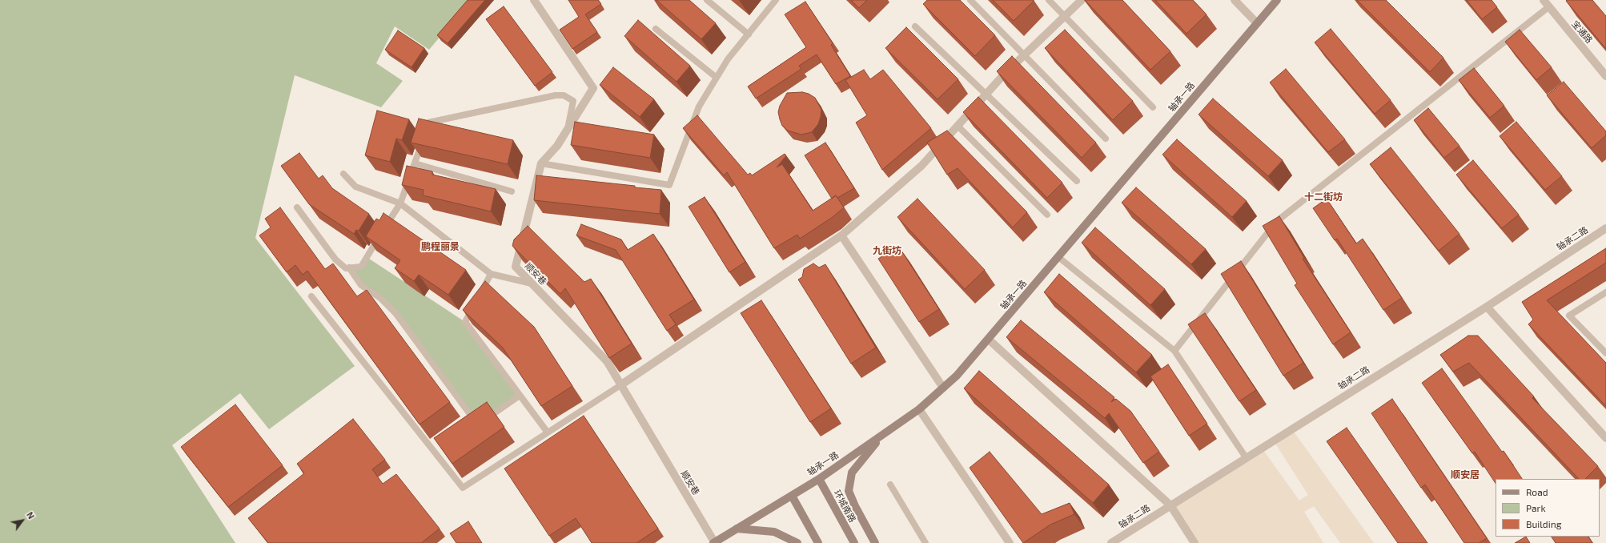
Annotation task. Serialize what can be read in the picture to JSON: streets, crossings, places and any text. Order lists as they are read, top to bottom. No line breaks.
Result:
{"streets":{"street":["宝通路","轴承一路","轴承二路","顺安巷","环城南路"]},"crossings":[["轴承一路","顺安巷"],["轴承一路","环城南路"]],"districts":["十二街坊","鹏程丽景","九街坊","顺安居"],"legend":["Road","Park","Building"],"north":"top right"}
